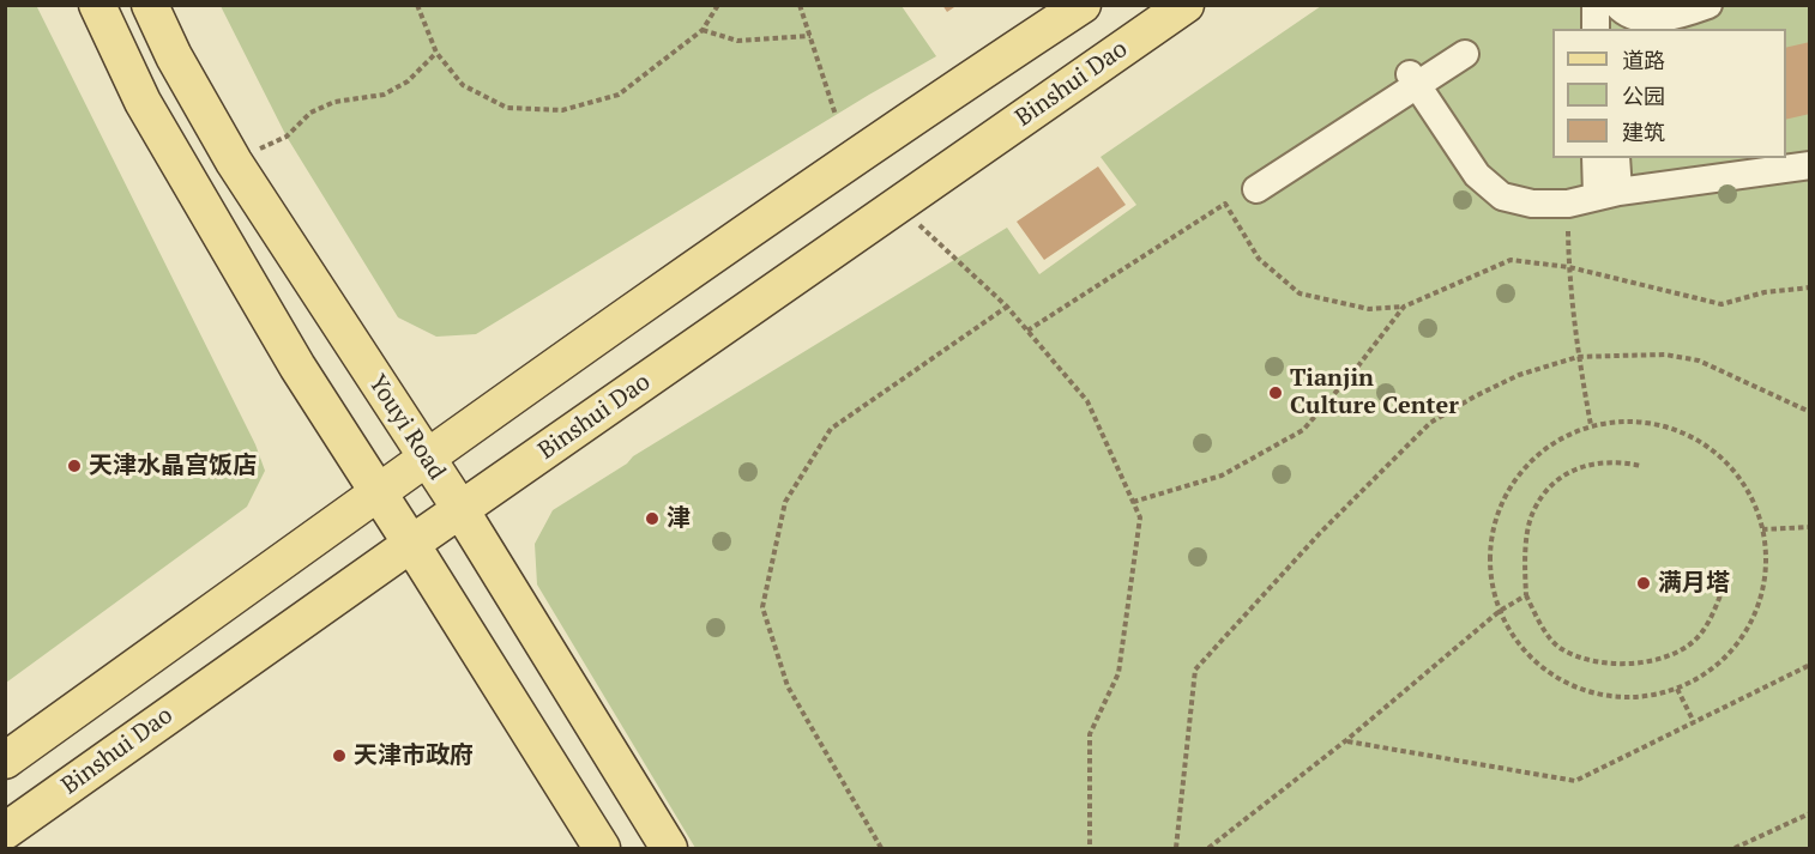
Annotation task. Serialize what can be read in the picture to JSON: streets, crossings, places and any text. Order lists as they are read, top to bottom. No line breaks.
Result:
{"streets":{"main road":["Binshui Dao","Youyi Road"]},"crossings":[["Binshui Dao","Youyi Road"]],"places":["Tianjin Culture Center","天津水晶宫饭店","津","满月塔","天津市政府"],"legend":["道路","公园","建筑"]}
